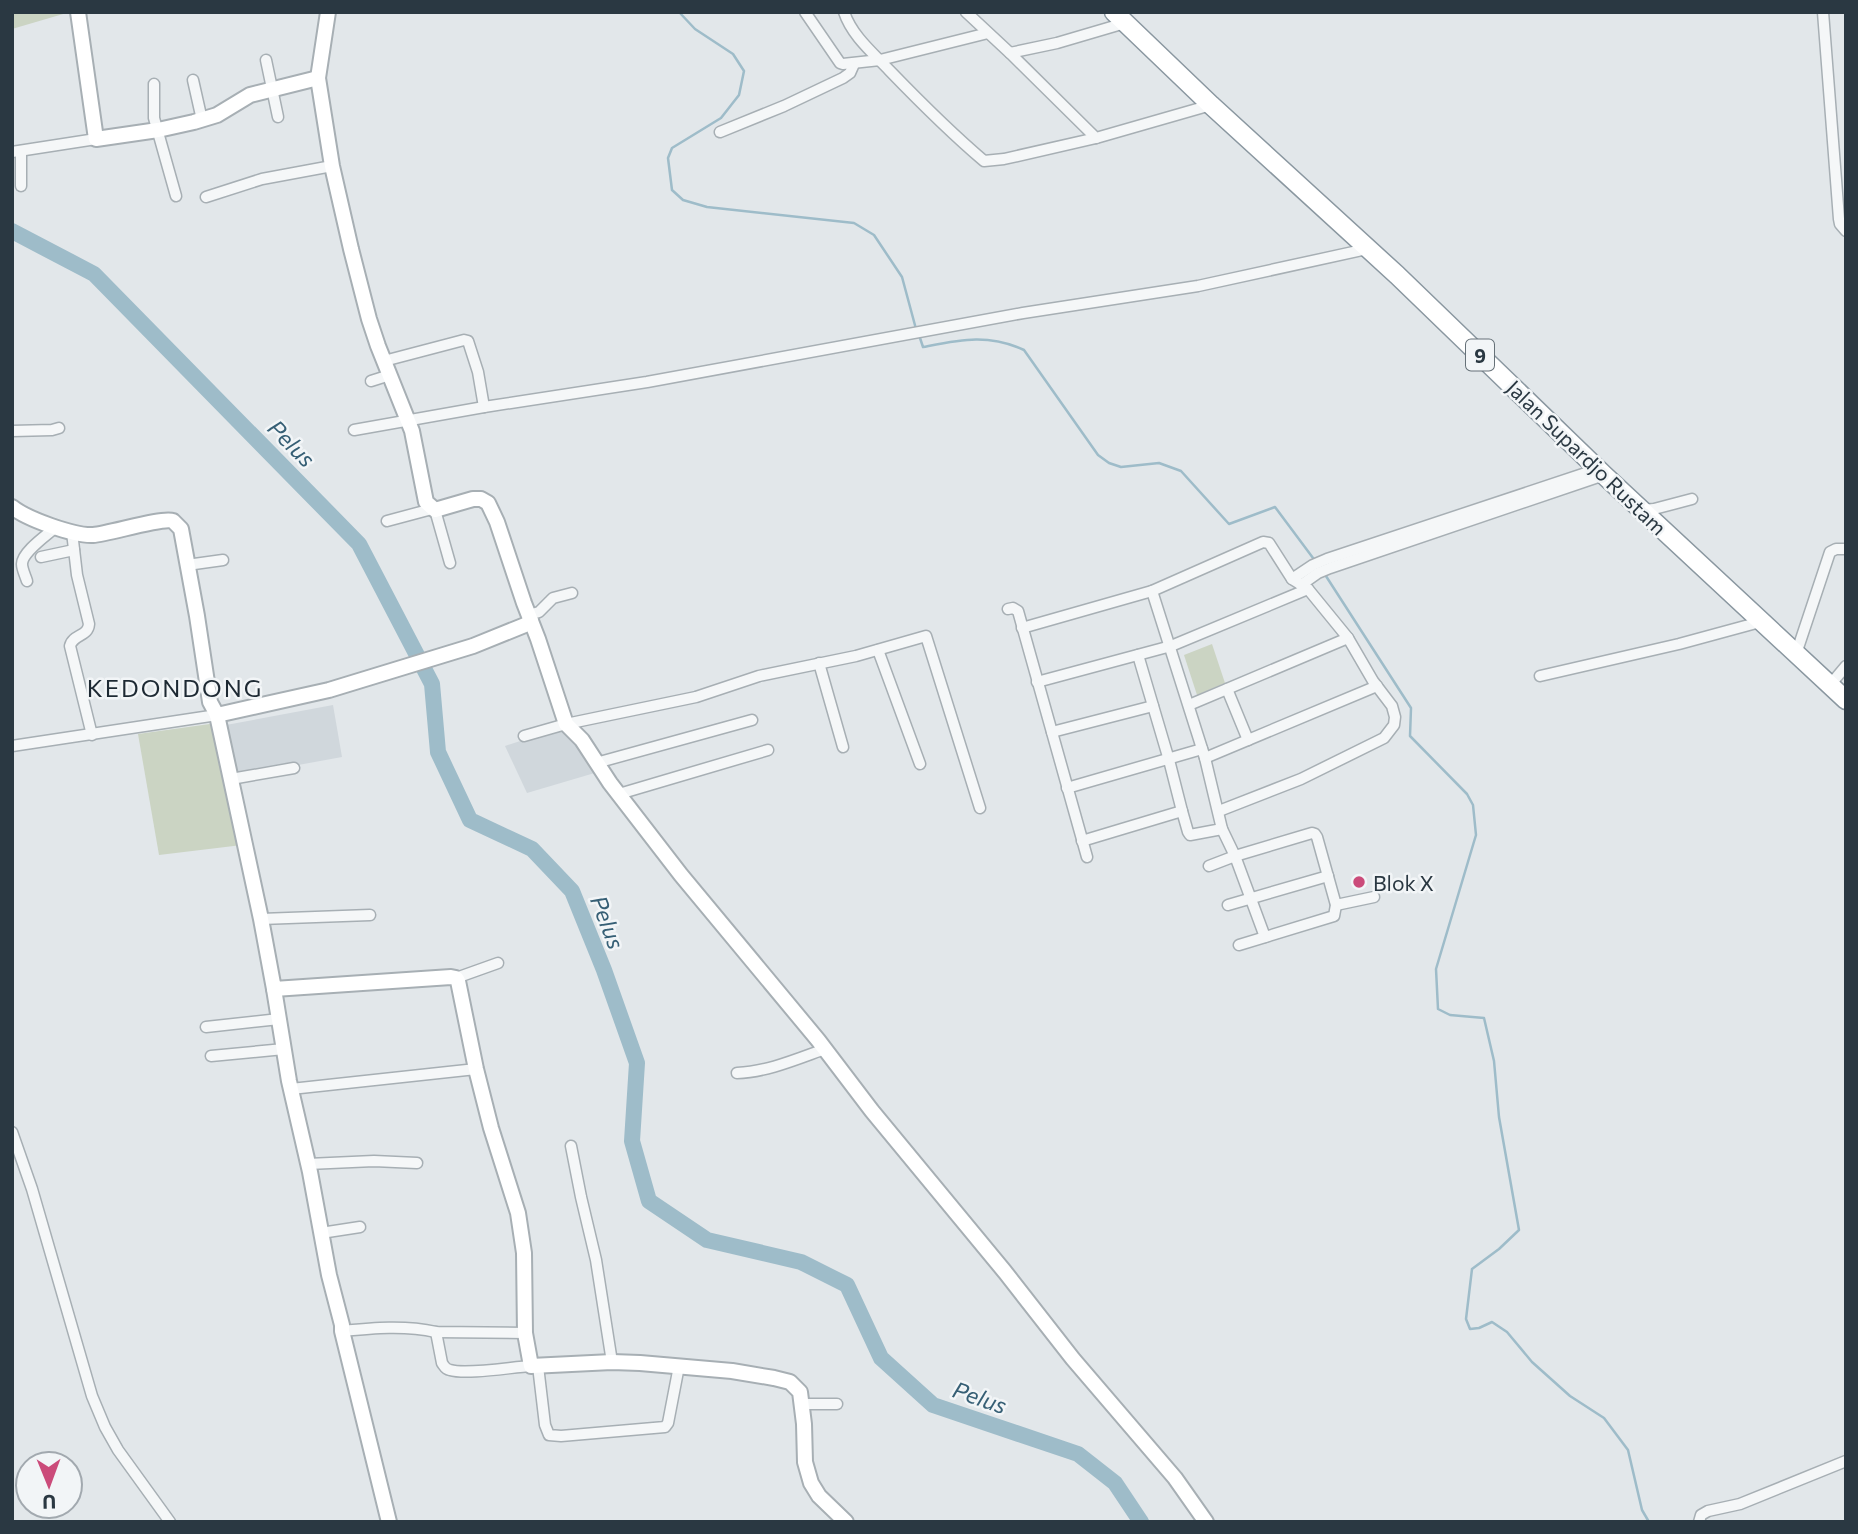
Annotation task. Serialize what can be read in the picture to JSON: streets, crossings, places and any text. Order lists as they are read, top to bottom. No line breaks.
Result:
{"streets":{"highway":["9","Jalan Supardjo Rustam"]},"districts":["KEDONDONG"],"water":["Pelus"],"places":["Blok X"],"north":"bottom"}
